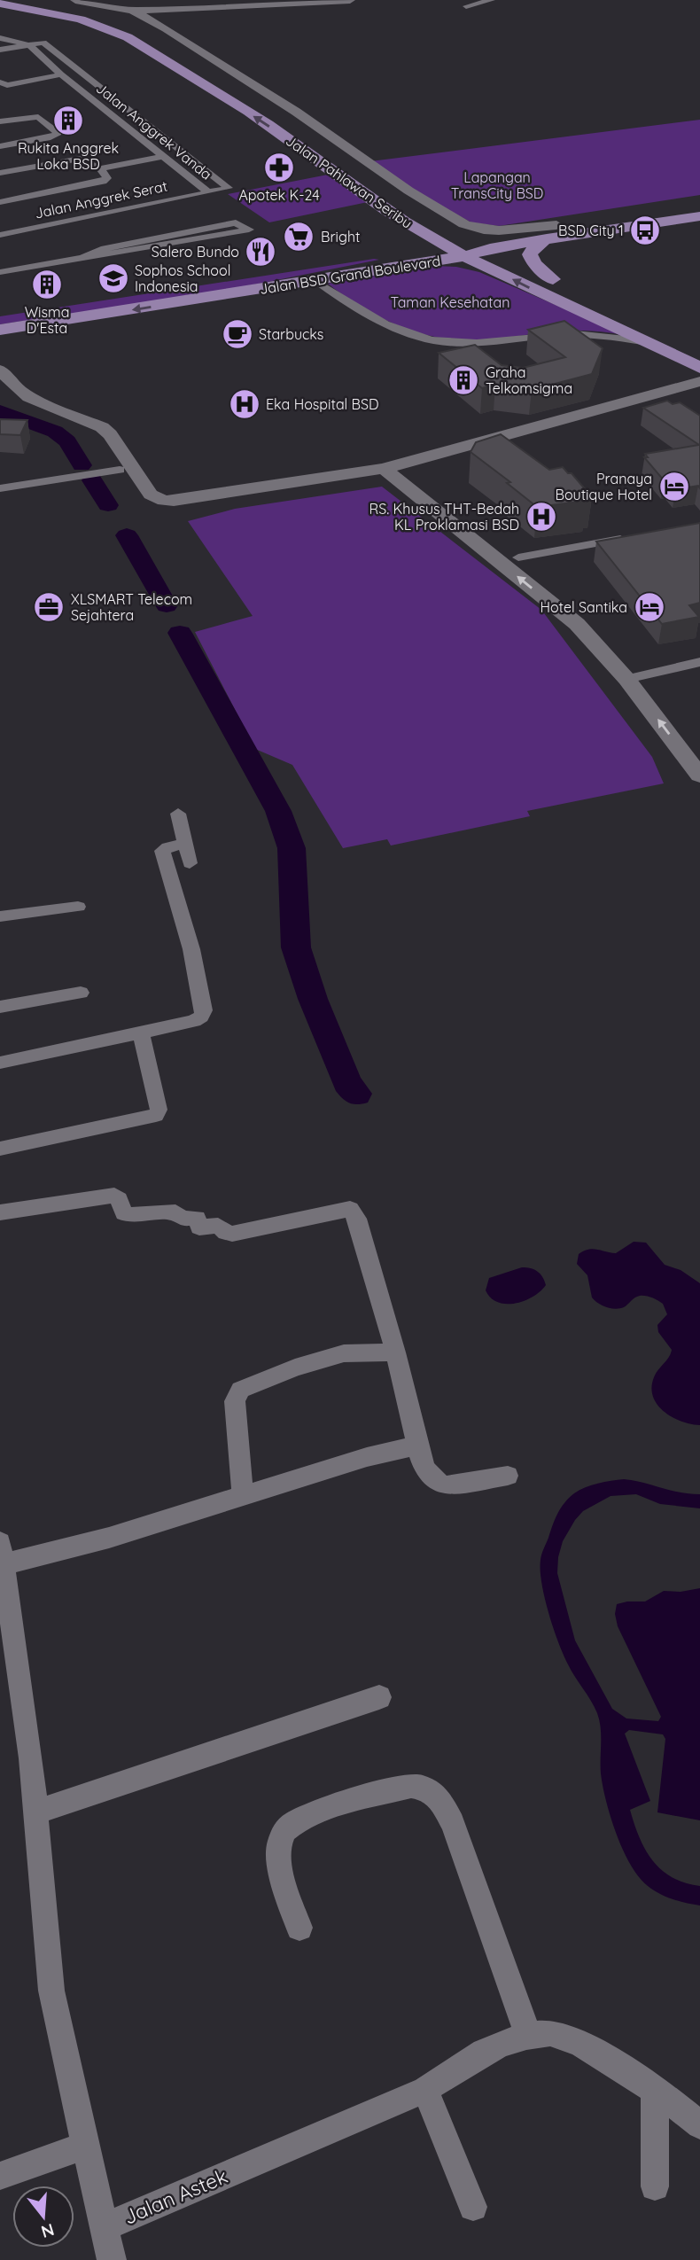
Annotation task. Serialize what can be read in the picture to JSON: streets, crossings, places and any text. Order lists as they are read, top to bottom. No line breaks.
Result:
{"streets":{"main road":["Jalan Pahlawan Seribu","Jalan BSD Grand Boulevard"],"street":["Jalan Anggrek Vanda","Jalan Anggrek Serat","Jalan Astek"]},"crossings":[["Jalan Anggrek Vanda","Jalan Anggrek Serat"],["Jalan Pahlawan Seribu","Jalan BSD Grand Boulevard"]],"parks":["Lapangan TransCity BSD","Taman Kesehatan"],"places":{"building":["Rukita Anggrek Loka BSD","Wisma D'Esta","Graha Telkomsigma"],"pharmacy":["Apotek K-24"],"bus stop":["BSD City 1"],"supermarket":["Bright"],"restaurant":["Salero Bundo"],"school or university":["Sophos School Indonesia"],"cafe":["Starbucks"],"hospital":["Eka Hospital BSD","RS. Khusus THT-Bedah KL Proklamasi BSD"],"hotel":["Pranaya Boutique Hotel","Hotel Santika"],"office":["XLSMART Telecom Sejahtera"]},"north":"bottom"}
